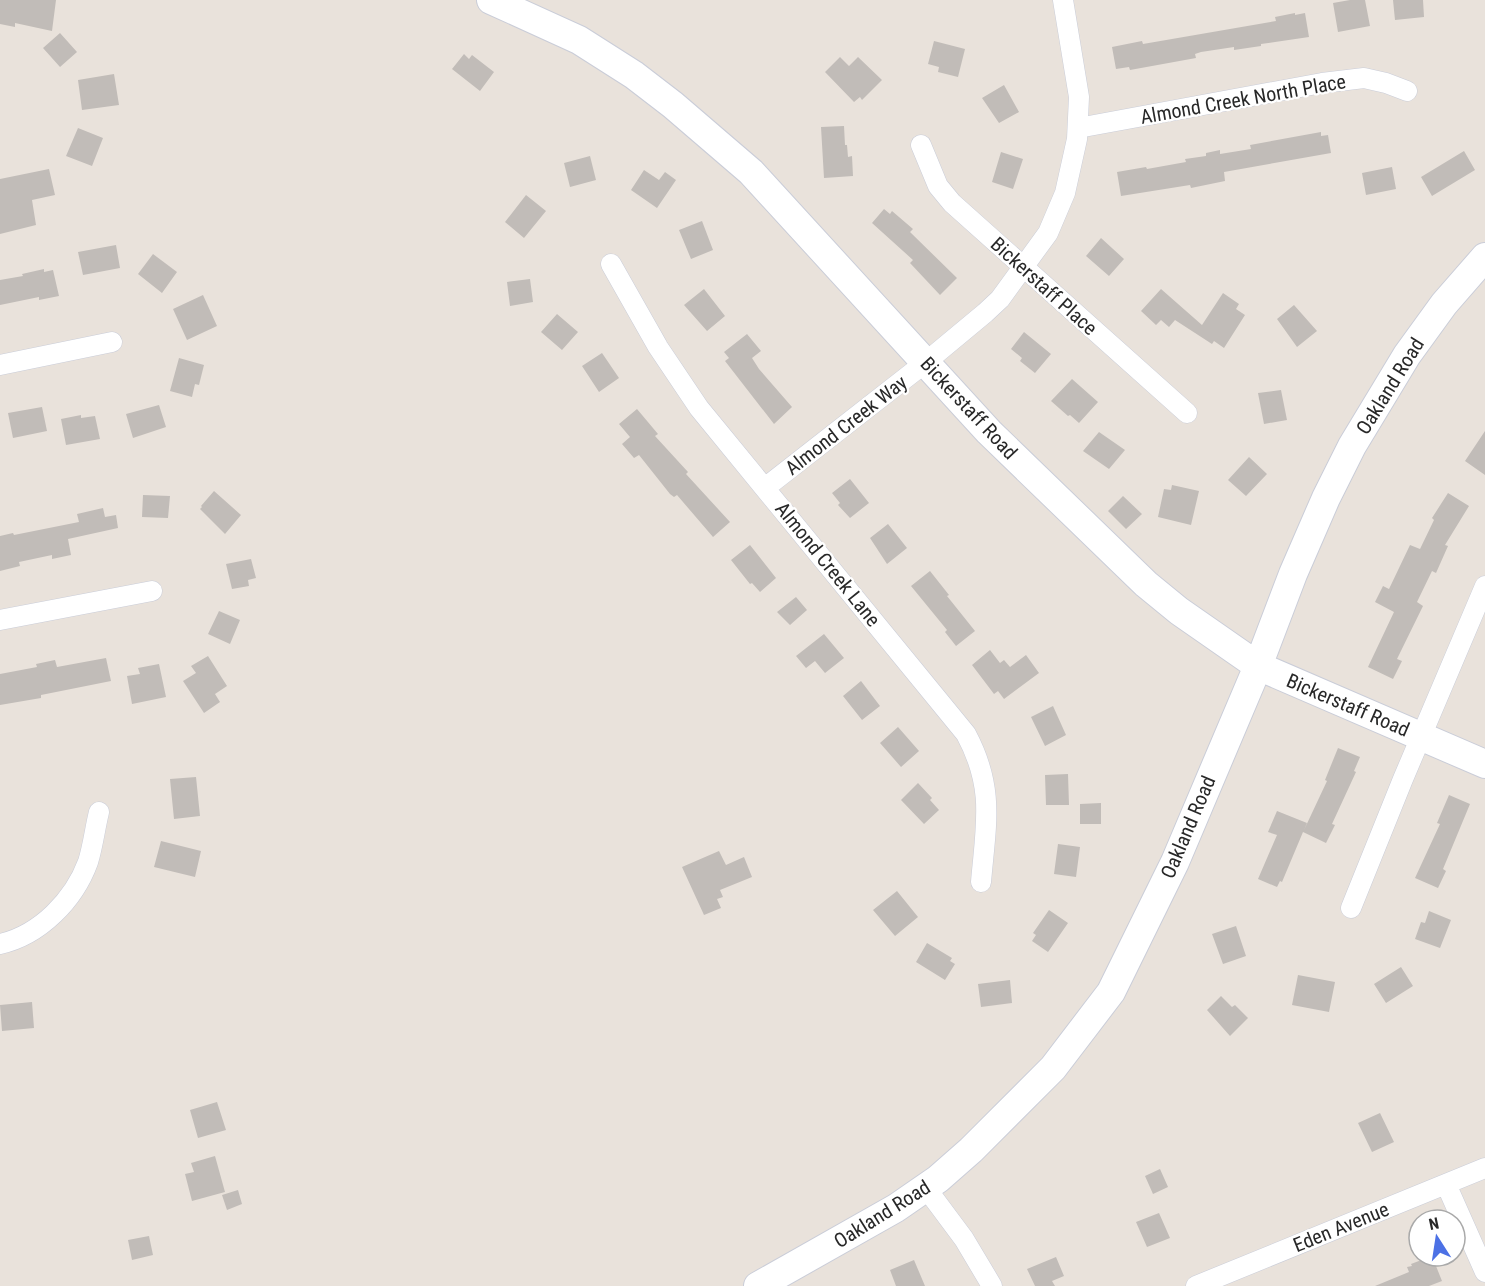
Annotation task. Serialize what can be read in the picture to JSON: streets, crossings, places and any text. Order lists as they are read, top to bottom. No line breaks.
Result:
{"streets":{"street":["Almond Creek North Place","Bickerstaff Place","Oakland Road","Bickerstaff Road","Almond Creek Way","Almond Creek Lane","Eden Avenue"]},"crossings":[["Almond Creek North Place","Almond Creek Way"],["Bickerstaff Place","Almond Creek Way"],["Oakland Road","Bickerstaff Road"],["Bickerstaff Road","Almond Creek Way"],["Almond Creek Way","Almond Creek Lane"]],"north":"top"}
